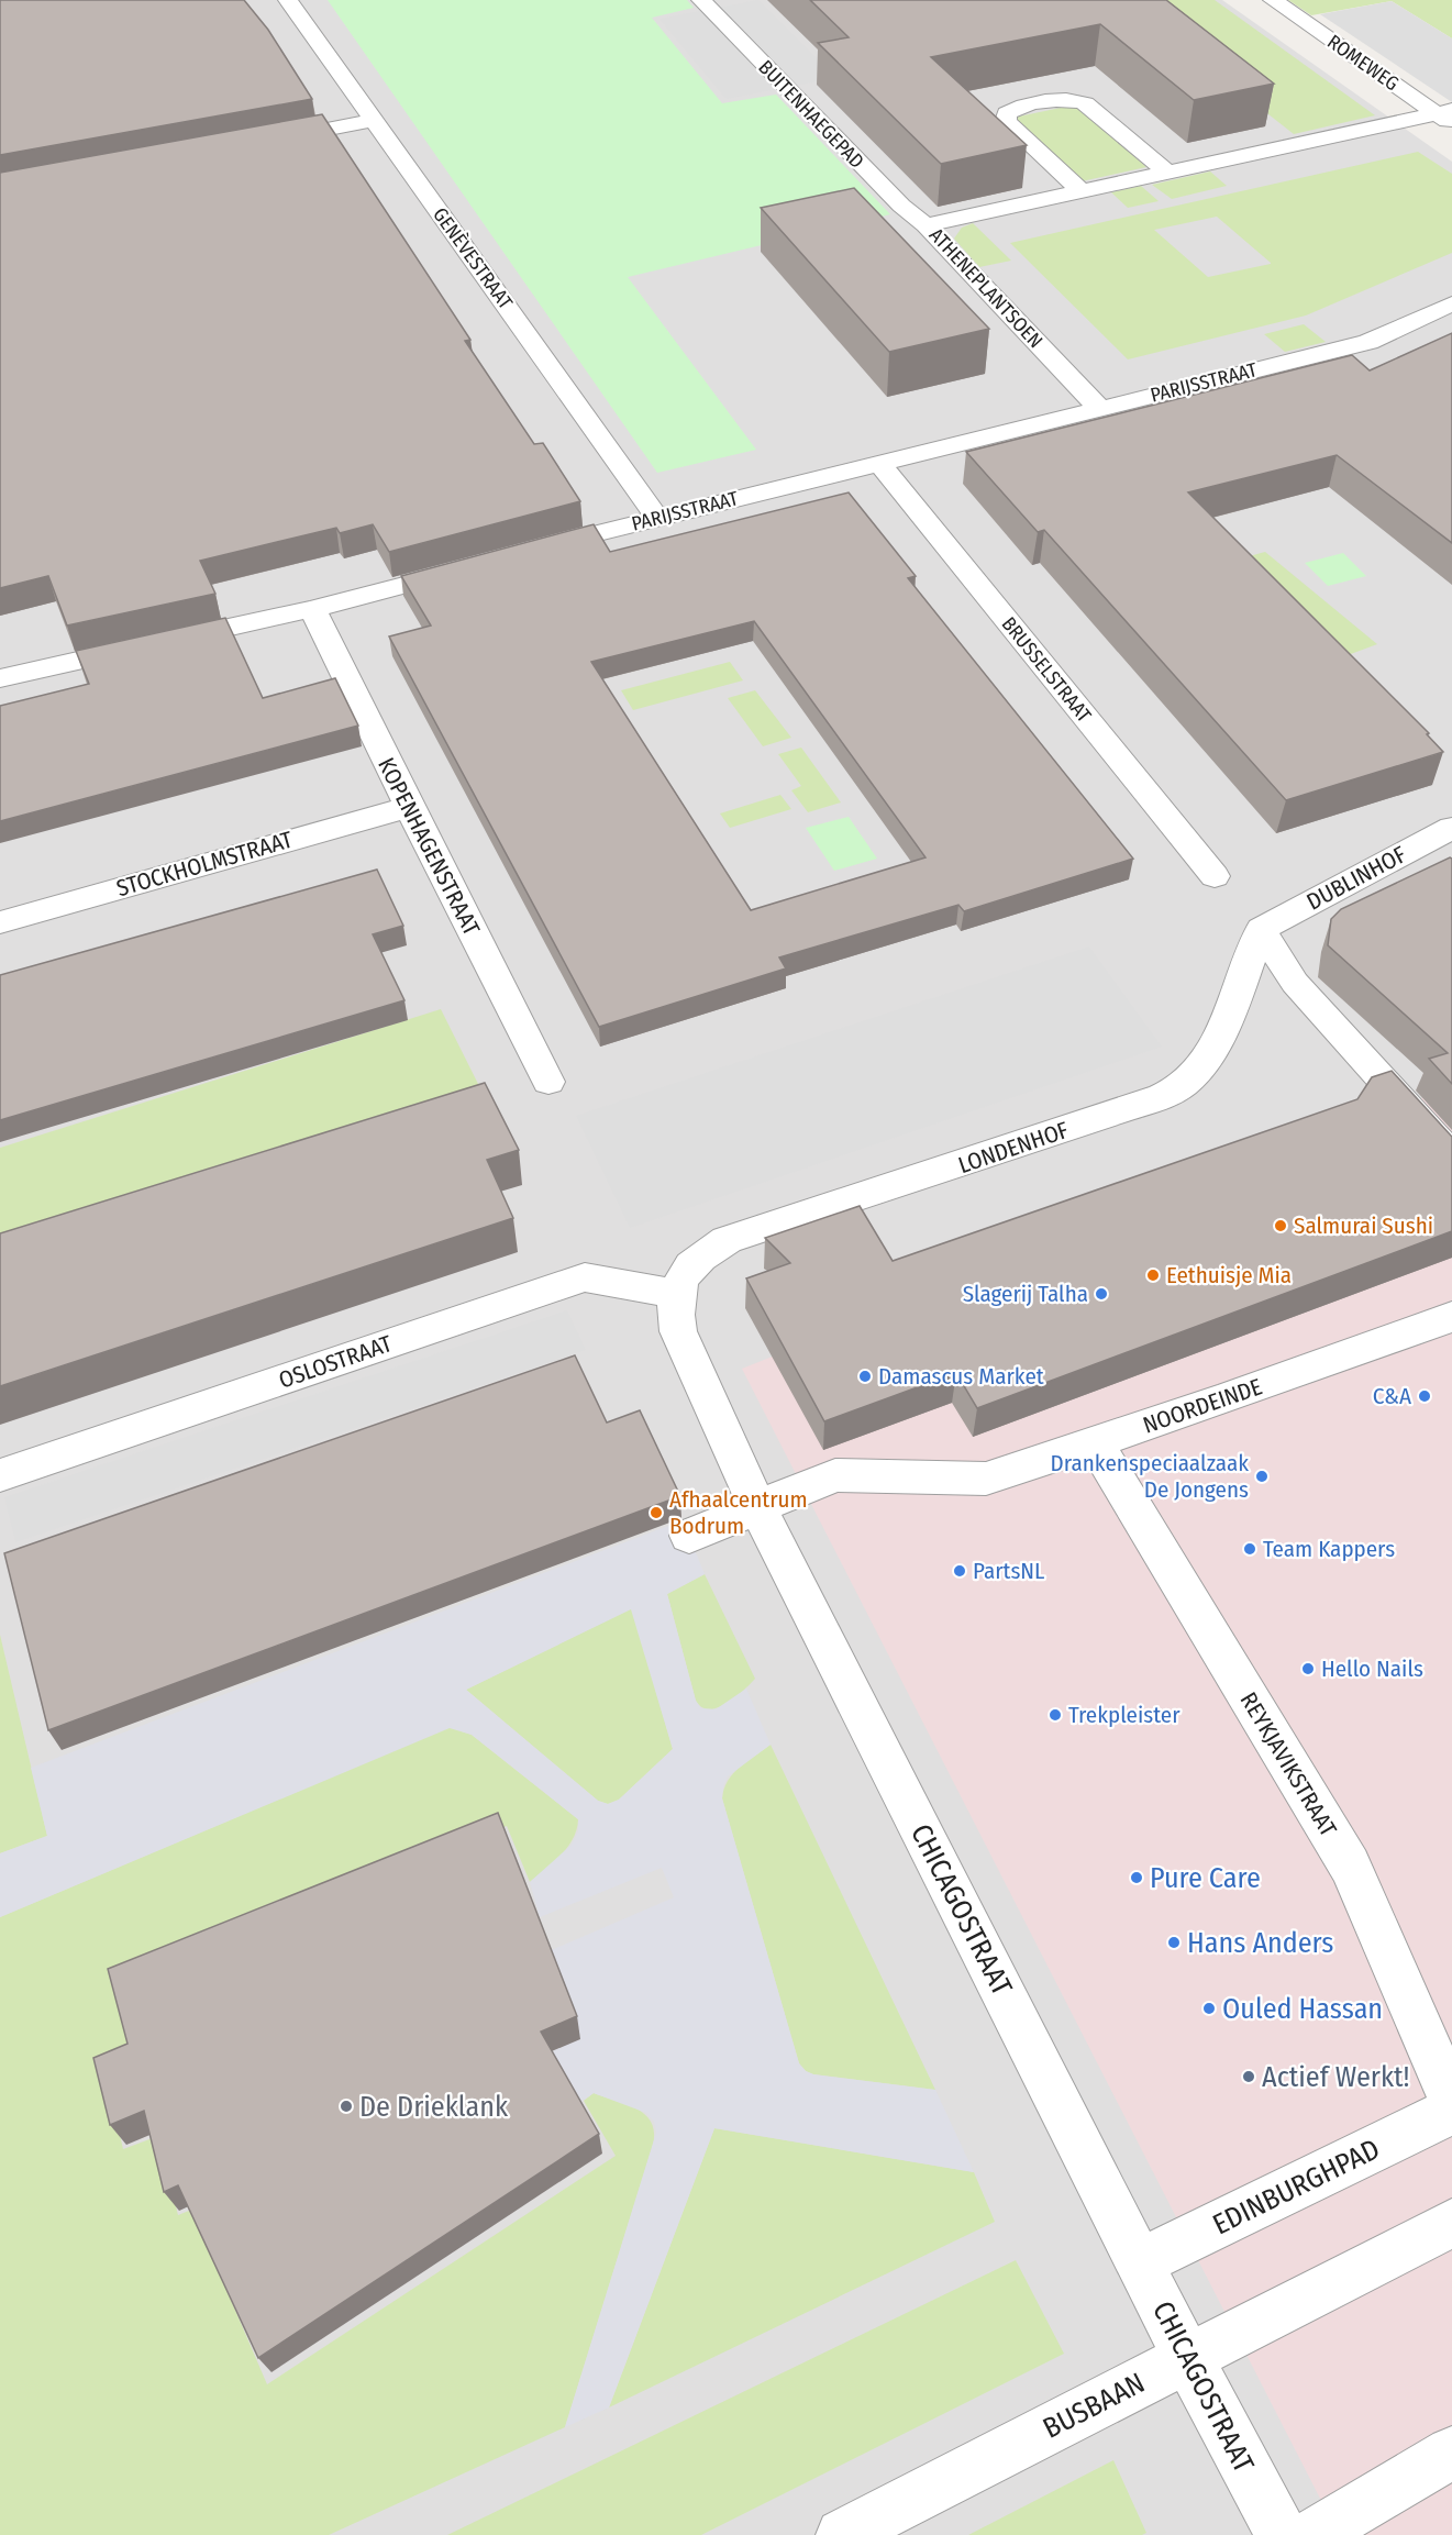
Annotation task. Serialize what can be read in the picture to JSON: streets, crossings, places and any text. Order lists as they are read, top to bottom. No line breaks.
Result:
{"streets":{"street":["ROMEWEG","BUITENHAEGEPAD","GENÈVESTRAAT","ATHENEPLANTSOEN","PARIJSSTRAAT","BRUSSELSTRAAT","KOPENHAGENSTRAAT","STOCKHOLMSTRAAT","DUBLINHOF","LONDENHOF","OSLOSTRAAT","NOORDEINDE","REYKJAVIKSTRAAT","CHICAGOSTRAAT","EDINBURGHPAD","BUSBAAN"]},"crossings":[["ROMEWEG","ATHENEPLANTSOEN"],["BUITENHAEGEPAD","ATHENEPLANTSOEN"],["GENÈVESTRAAT","PARIJSSTRAAT"],["ATHENEPLANTSOEN","PARIJSSTRAAT"],["PARIJSSTRAAT","BRUSSELSTRAAT"],["KOPENHAGENSTRAAT","STOCKHOLMSTRAAT"],["DUBLINHOF","LONDENHOF"],["LONDENHOF","OSLOSTRAAT"],["LONDENHOF","CHICAGOSTRAAT"],["OSLOSTRAAT","CHICAGOSTRAAT"],["NOORDEINDE","REYKJAVIKSTRAAT"],["NOORDEINDE","CHICAGOSTRAAT"],["CHICAGOSTRAAT","EDINBURGHPAD"],["CHICAGOSTRAAT","BUSBAAN"]],"places":["Salmurai Sushi","Eethuisje Mia","Slagerij Talha","Damascus Market","C&A","Drankenspeciaalzaak De Jongens","Afhaalcentrum Bodrum","Team Kappers","PartsNL","Hello Nails","Trekpleister","Pure Care","Hans Anders","Ouled Hassan","Actief Werkt!","De Drieklank"]}
